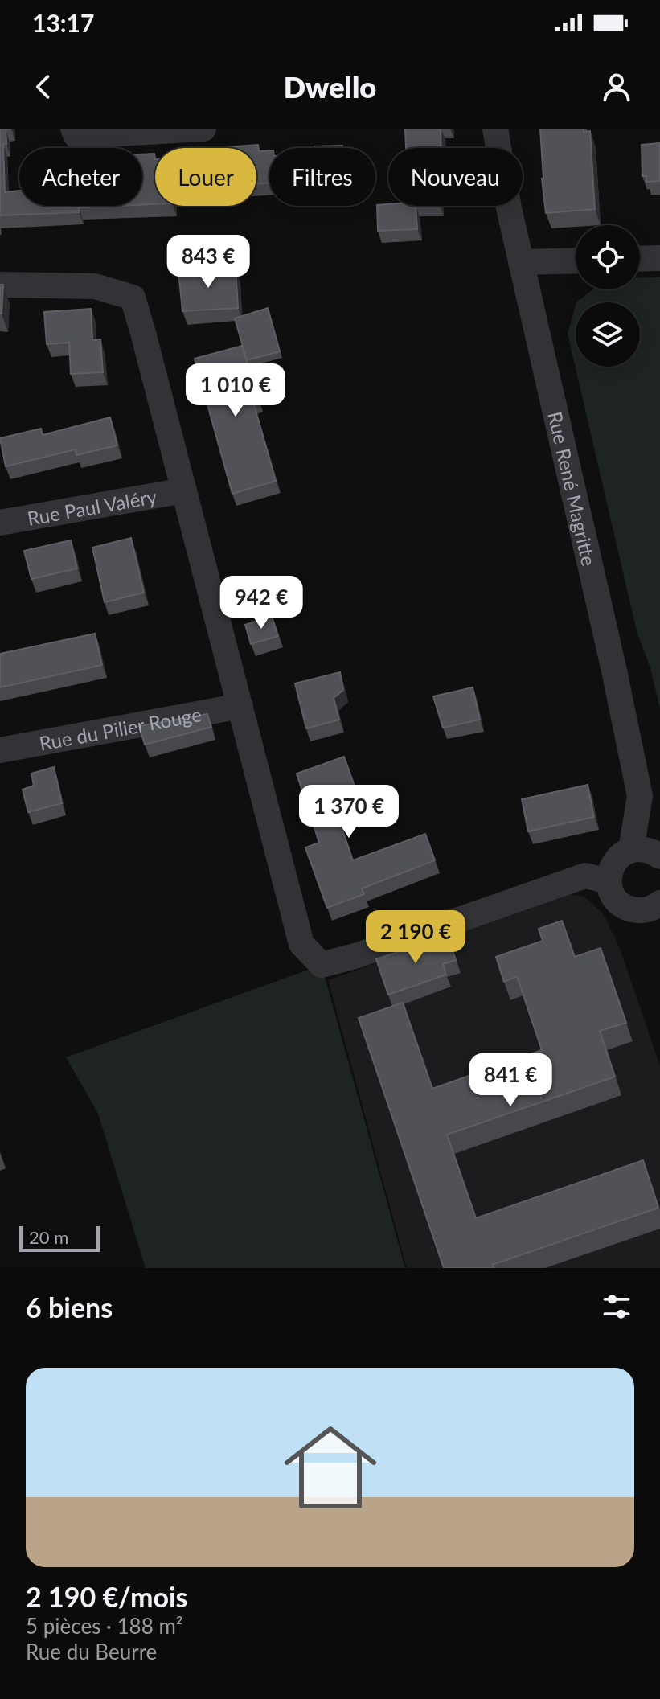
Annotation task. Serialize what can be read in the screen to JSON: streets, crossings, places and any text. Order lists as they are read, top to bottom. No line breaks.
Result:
{"streets":{"street":["Rue René Magritte","Rue Paul Valéry","Rue du Pilier Rouge"]},"scale_bar":"20 m","page":{"status":"13:17","header":"Dwello","chip":["Acheter","Louer","Filtres","Nouveau"],"price":["843 €","1 010 €","942 €","1 370 €","2 190 €","841 €"],"scale":"20 m","heading":"6 biens","list":[{"name":"2 190 €/mois","note":"5 pièces · 188 m² · Rue du Beurre"}]}}
